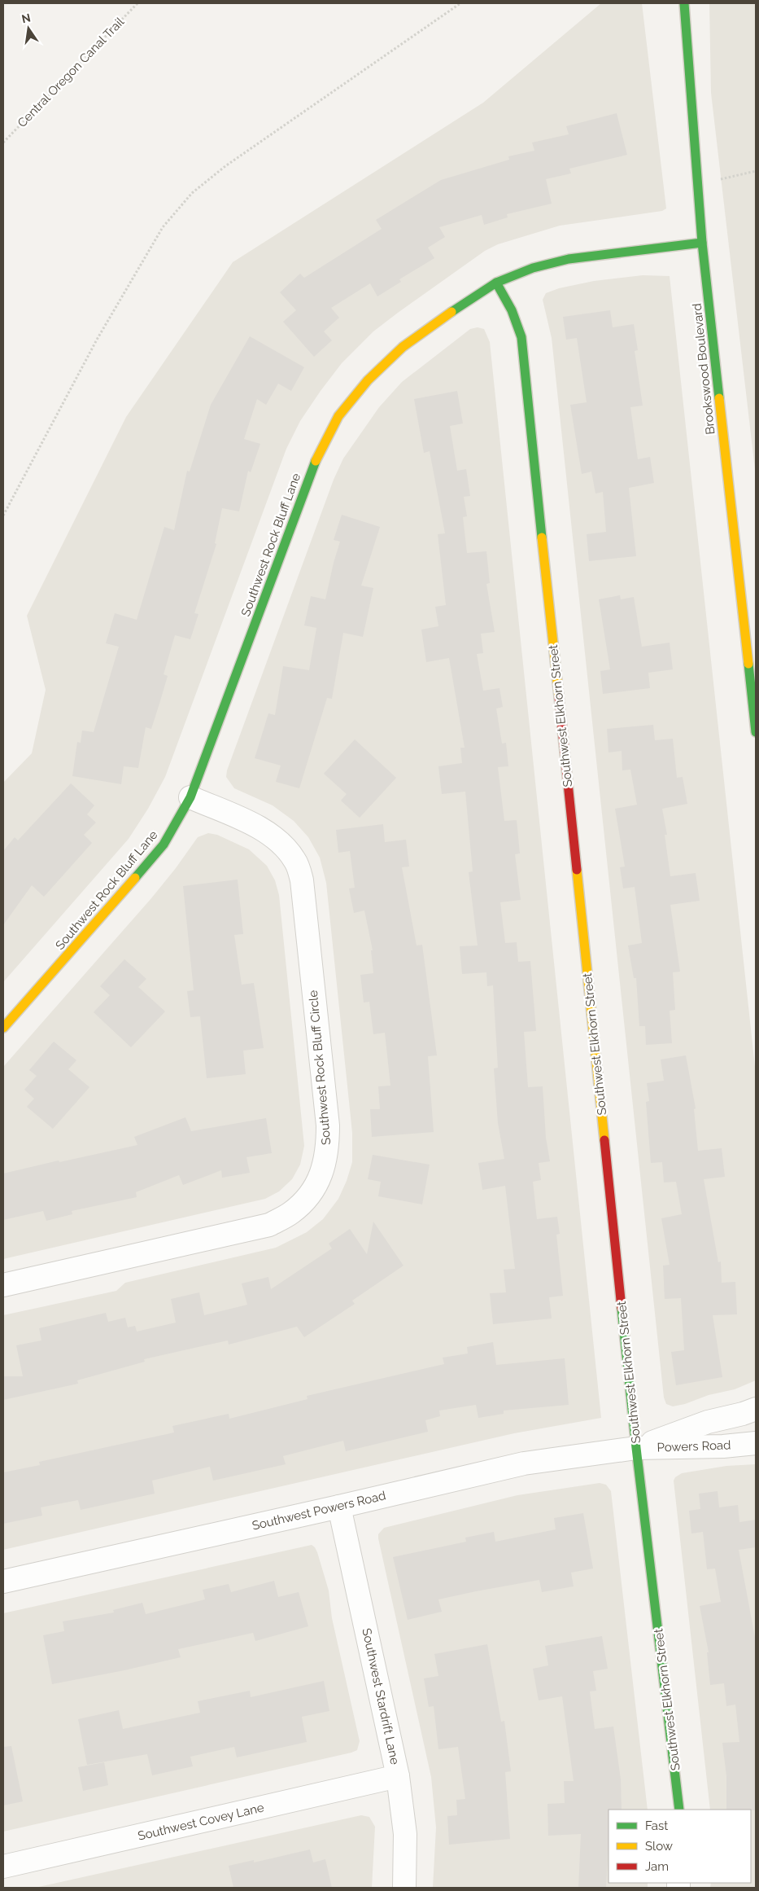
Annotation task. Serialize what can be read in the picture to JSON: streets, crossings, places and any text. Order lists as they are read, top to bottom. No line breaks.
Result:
{"streets":{"street":["Brookswood Boulevard","Southwest Rock Bluff Lane","Southwest Elkhorn Street","Southwest Rock Bluff Circle","Powers Road","Southwest Powers Road","Southwest Stardrift Lane","Southwest Covey Lane"],"path":["Central Oregon Canal Trail"]},"crossings":[["Brookswood Boulevard","Southwest Rock Bluff Lane"],["Southwest Rock Bluff Lane","Southwest Elkhorn Street"],["Southwest Rock Bluff Lane","Southwest Rock Bluff Circle"],["Southwest Elkhorn Street","Powers Road"],["Southwest Elkhorn Street","Southwest Powers Road"],["Powers Road","Southwest Powers Road"],["Southwest Powers Road","Southwest Stardrift Lane"],["Southwest Stardrift Lane","Southwest Covey Lane"]],"legend":["Fast","Slow","Jam"],"north":"top"}
